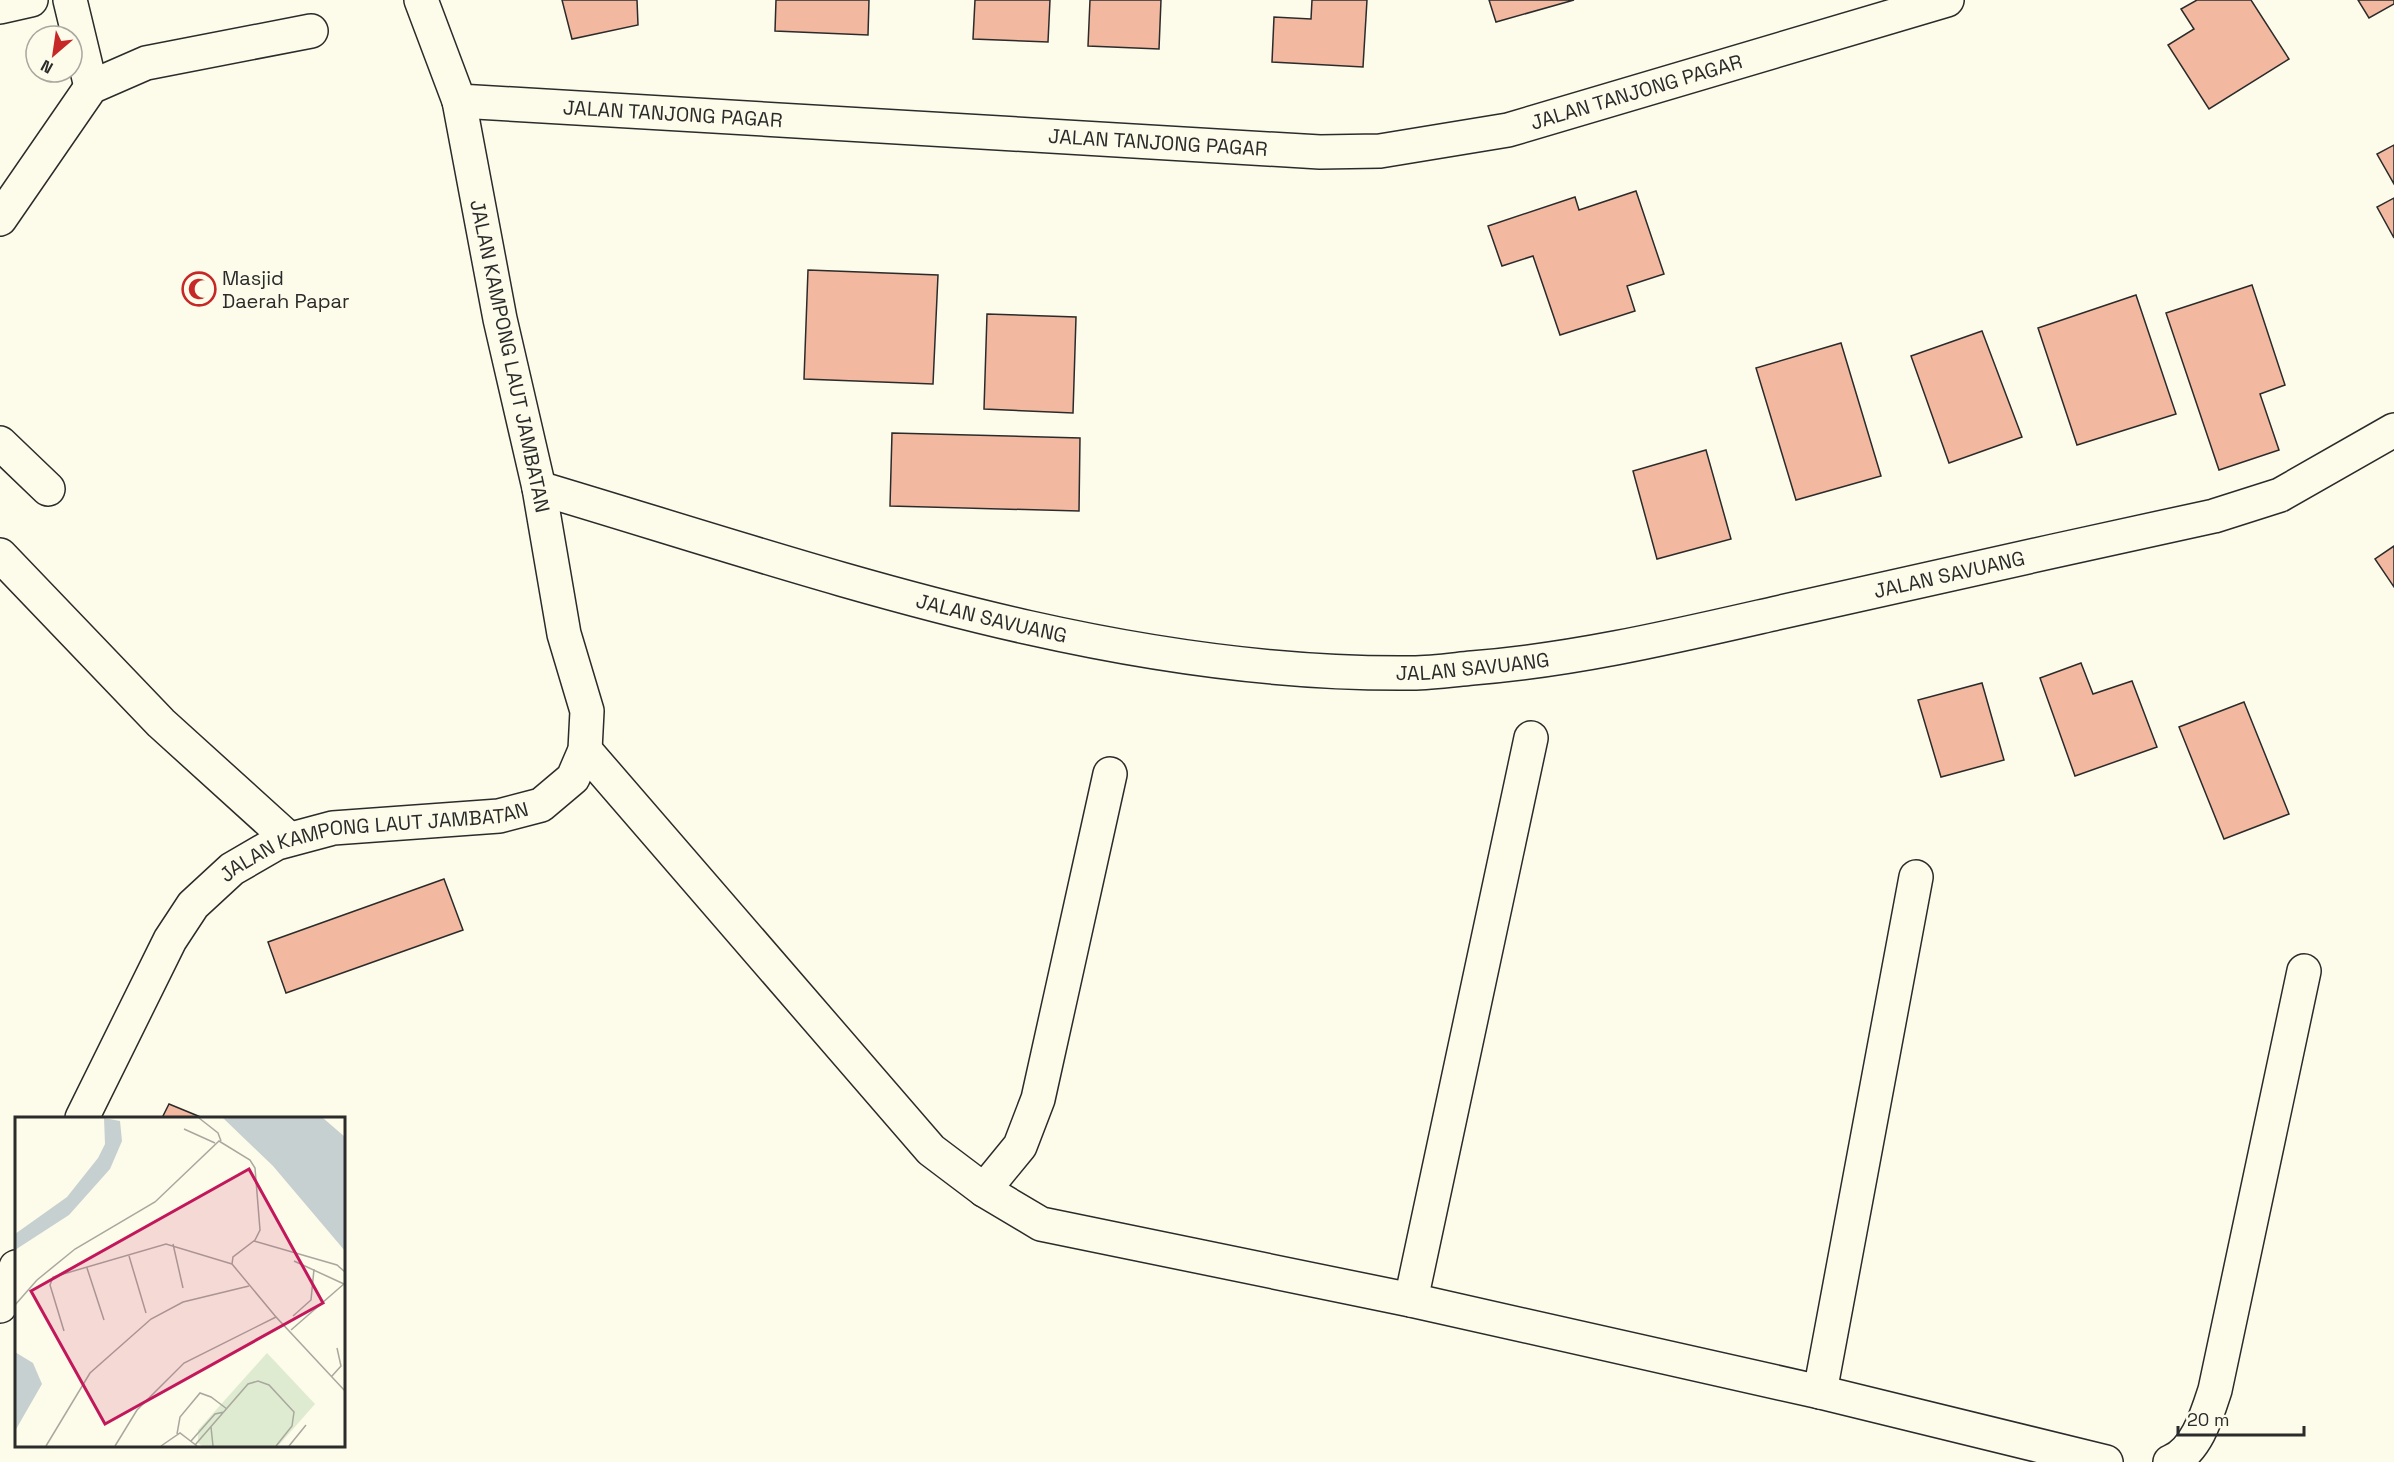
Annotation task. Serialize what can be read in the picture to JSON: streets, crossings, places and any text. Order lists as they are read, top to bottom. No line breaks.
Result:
{"streets":{"street":["JALAN TANJONG PAGAR","JALAN KAMPONG LAUT JAMBATAN","JALAN SAVUANG"]},"crossings":[["JALAN TANJONG PAGAR","JALAN KAMPONG LAUT JAMBATAN"],["JALAN KAMPONG LAUT JAMBATAN","JALAN SAVUANG"]],"places":{"mosque":["Masjid Daerah Papar"]},"scale_bar":"20 m","north":"bottom left"}
